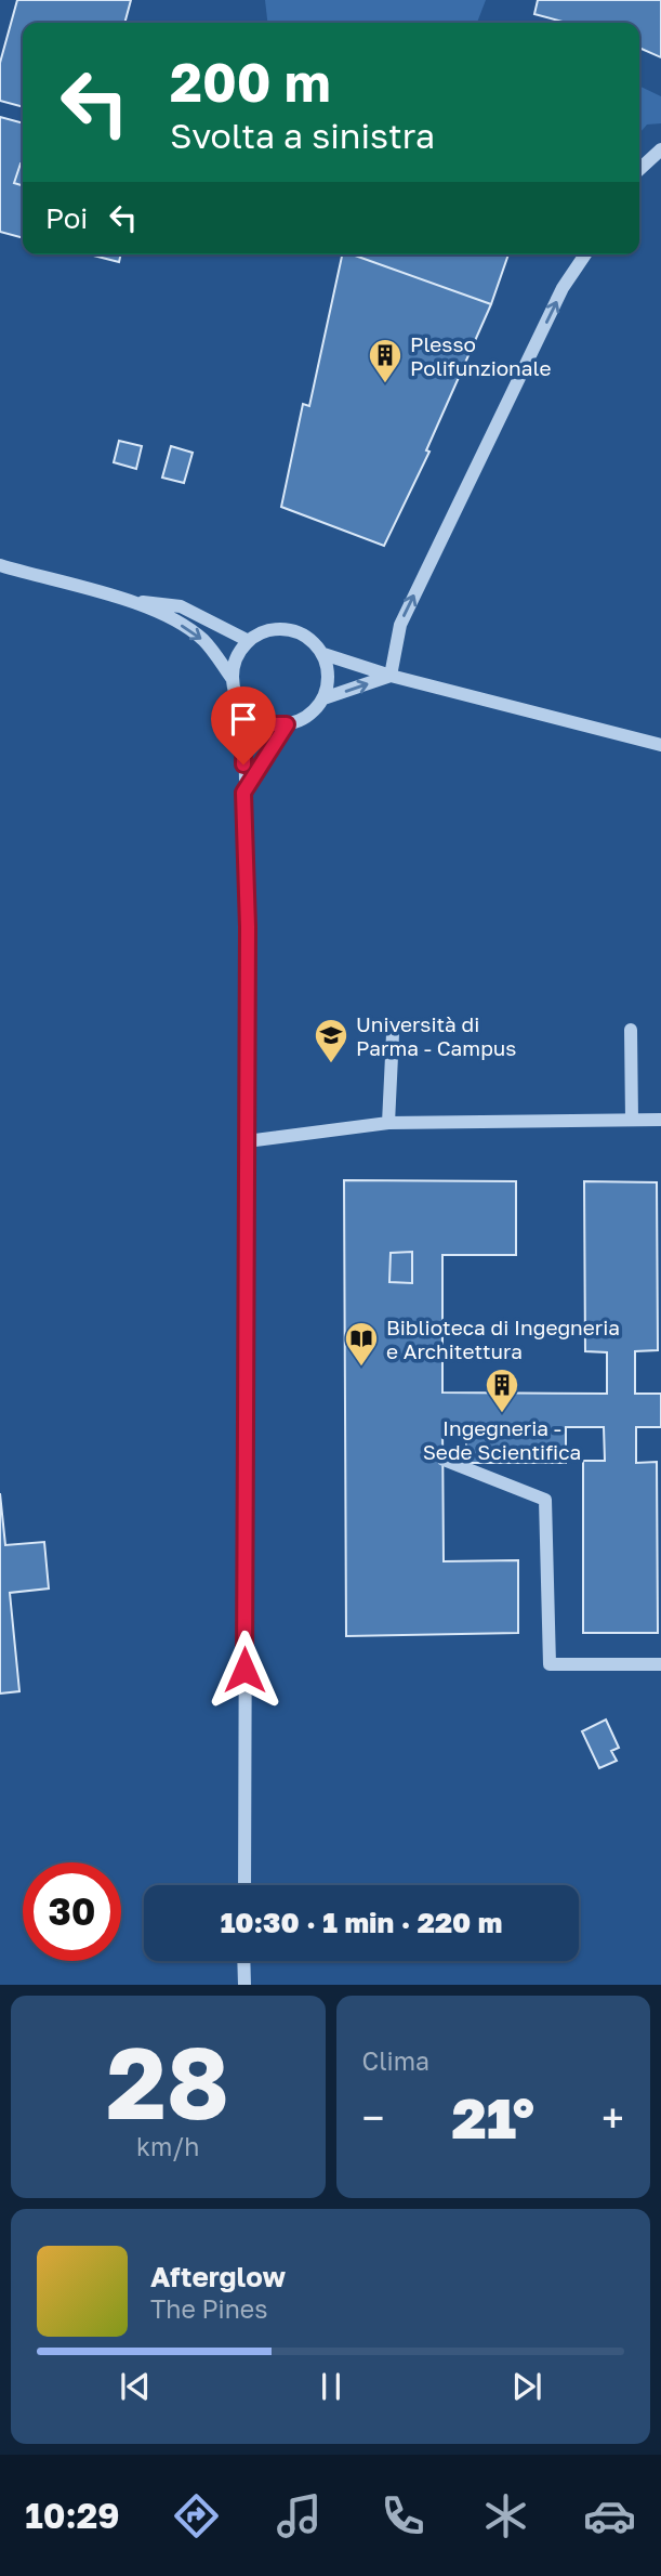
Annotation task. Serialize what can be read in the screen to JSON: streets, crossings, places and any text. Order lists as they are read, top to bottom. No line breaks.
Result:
{"places":{"building":["Plesso Polifunzionale","Ingegneria - Sede Scientifica"],"school or university":["Università di Parma - Campus"],"library":["Biblioteca di Ingegneria e Architettura"]},"page":{"turn":["200 m","Svolta a sinistra"],"then":"Poi","limit":"30","trip":"10:30 · 1 min · 220 m","tile":[["28","km/h"],"Clima"],"heat":["−","21°","+"],"song":["Afterglow","The Pines"],"tabs":"10:29"}}
